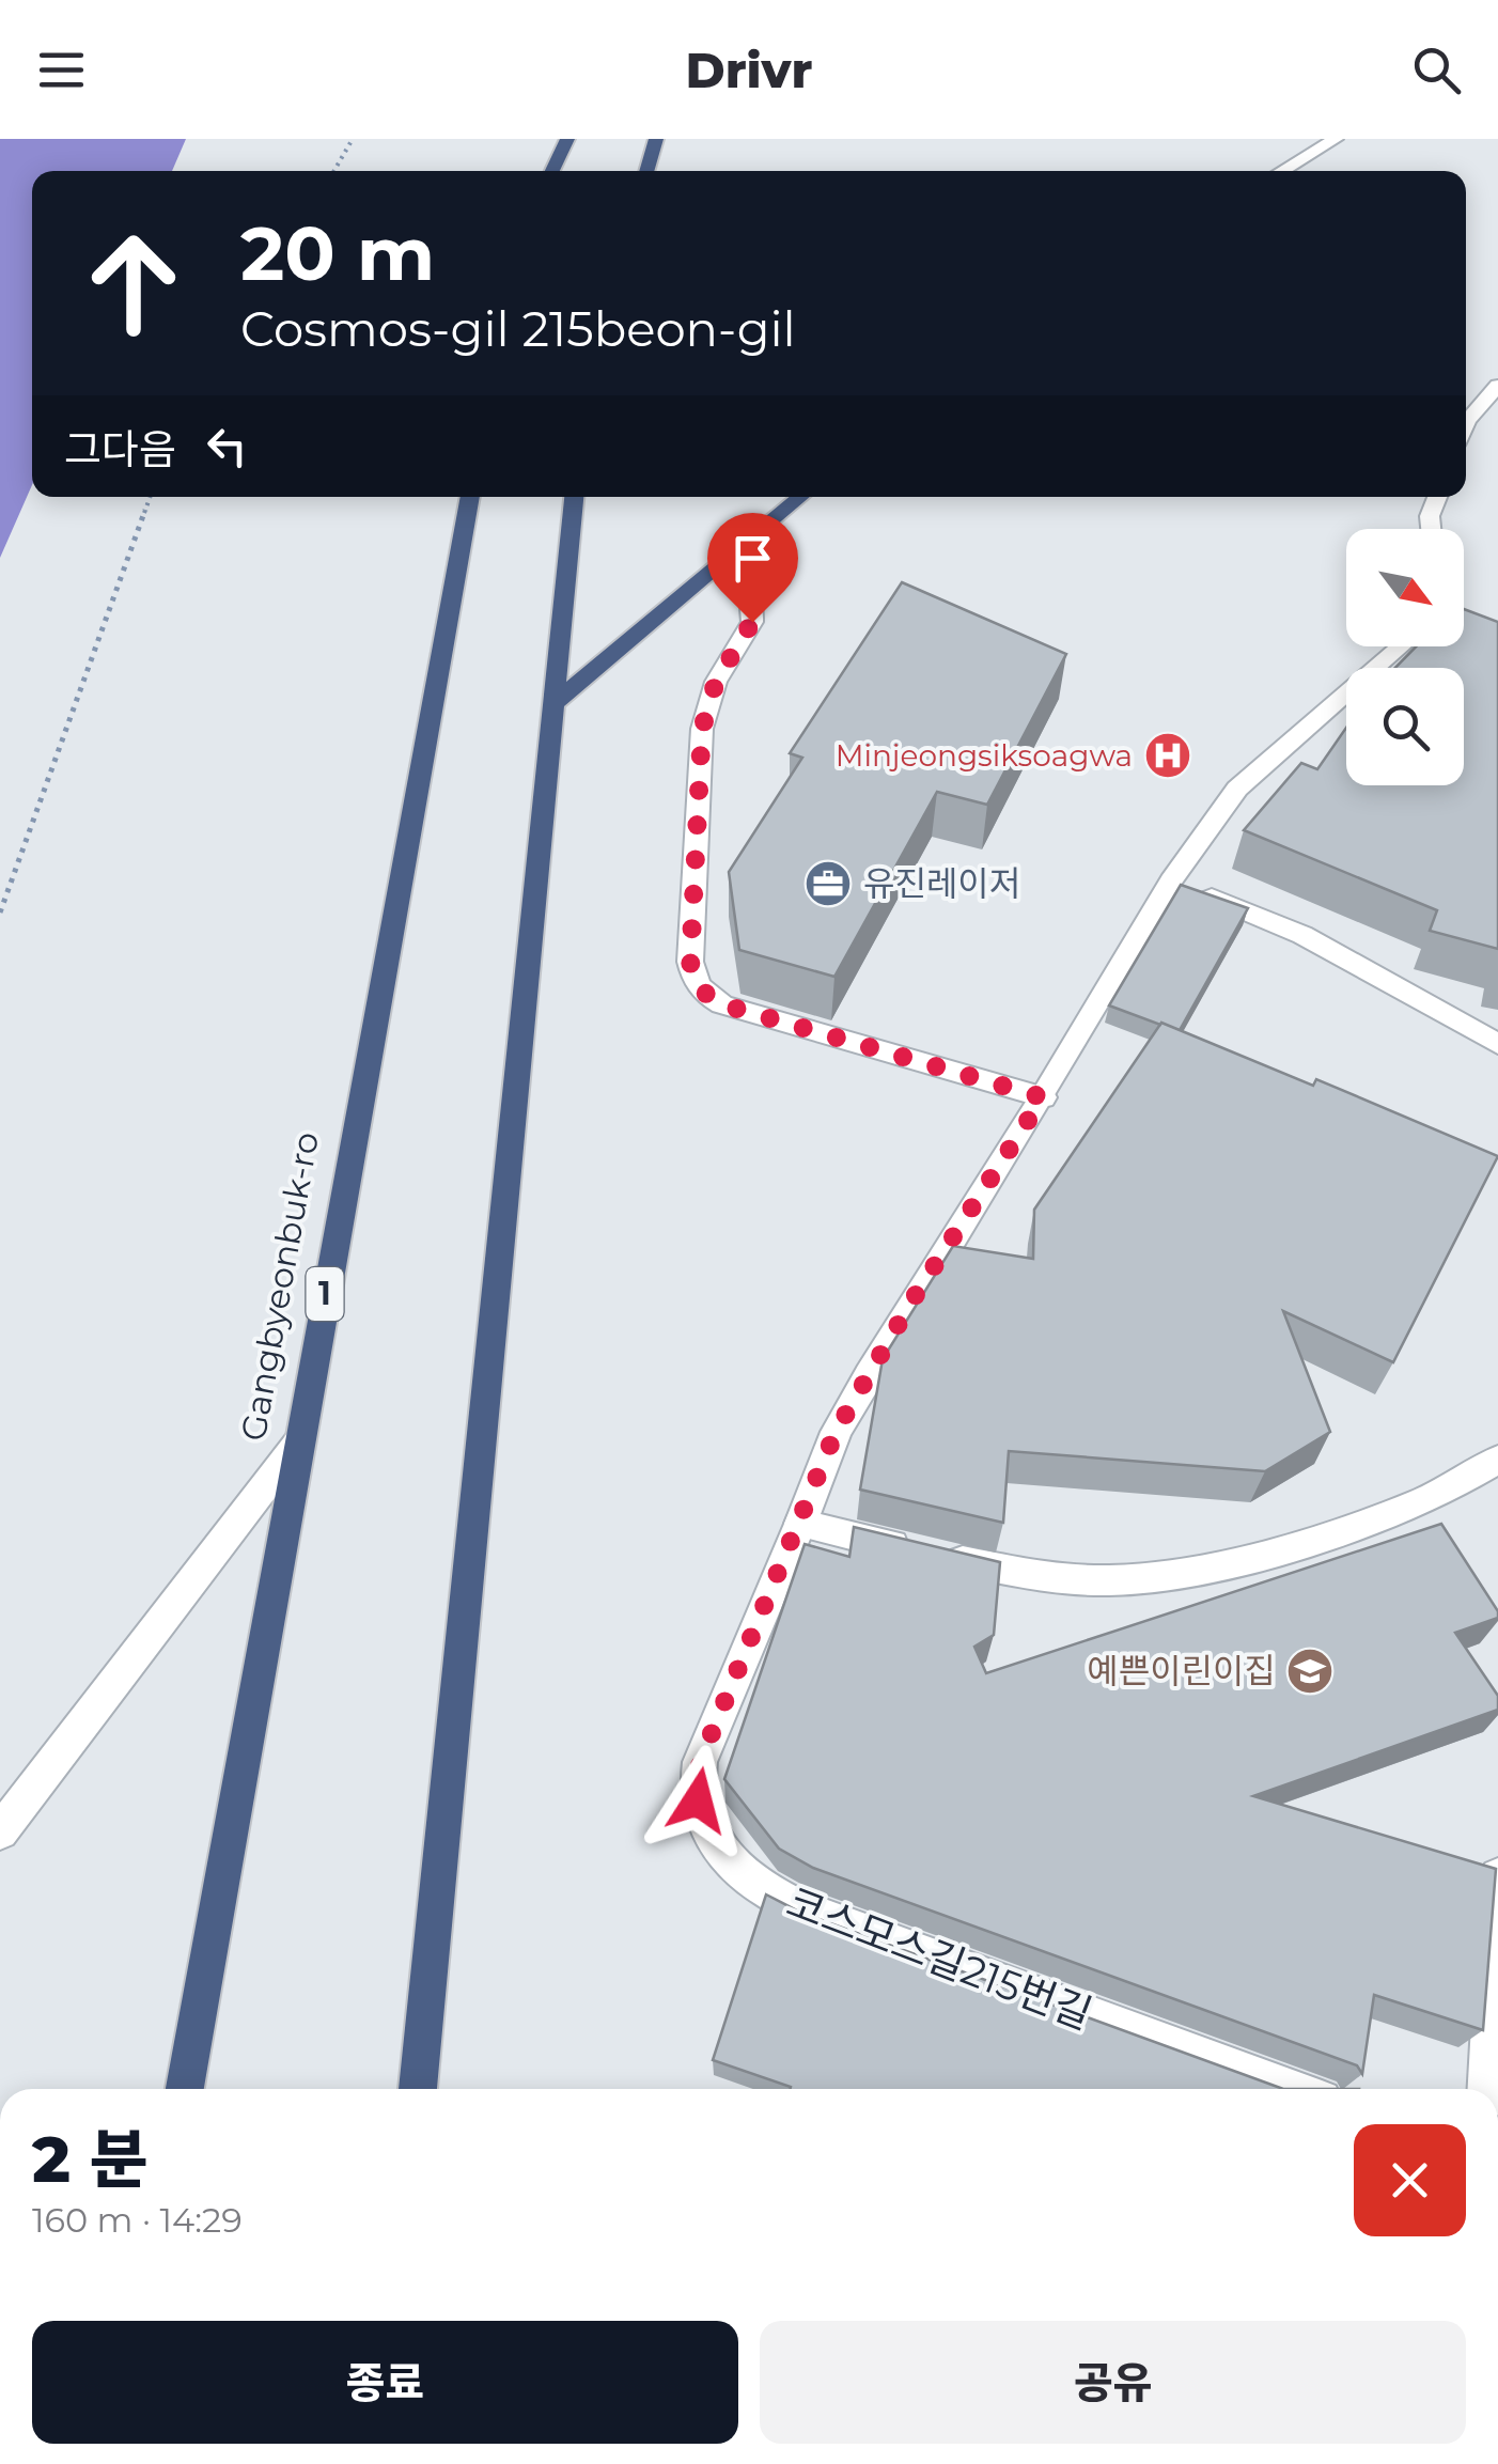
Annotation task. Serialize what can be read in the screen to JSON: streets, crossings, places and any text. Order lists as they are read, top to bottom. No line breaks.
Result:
{"streets":{"highway":["Gangbyeonbuk-ro","1"],"street":["코스모스길215번길"]},"places":{"hospital":["Minjeongsiksoagwa"],"office":["유진레이저"],"school or university":["예쁜이린이집"]},"north":"bottom right","page":{"header":"Drivr","turn":["20 m","Cosmos-gil 215beon-gil"],"then":"그다음","heading":["2 분","160 m · 14:29"],"buttons":["종료","공유"]}}
